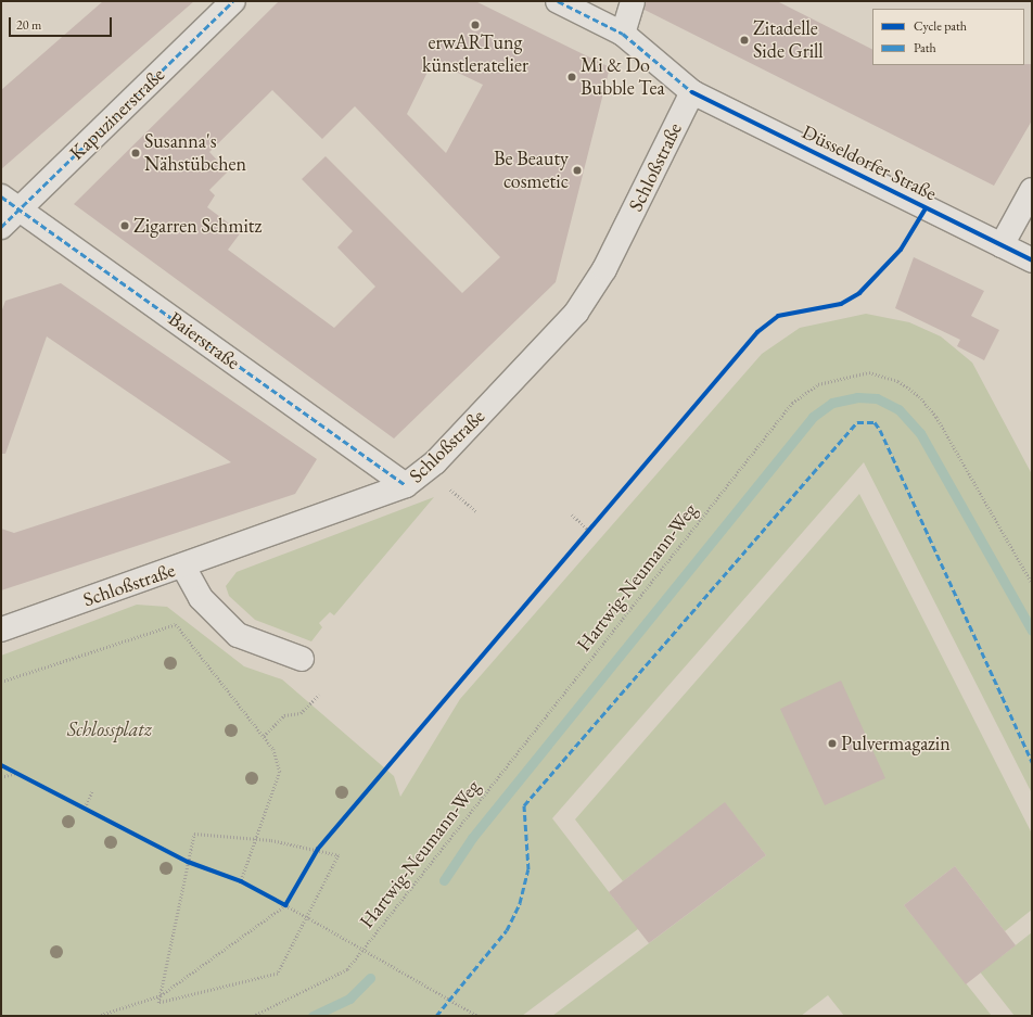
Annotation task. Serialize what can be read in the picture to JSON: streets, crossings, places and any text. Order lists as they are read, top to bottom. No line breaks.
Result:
{"streets":{"street":["Kapuzinerstraße","Düsseldorfer Straße","Schloßstraße","Baierstraße"],"path":["Hartwig-Neumann-Weg"]},"crossings":[["Kapuzinerstraße","Baierstraße"],["Düsseldorfer Straße","Schloßstraße"],["Schloßstraße","Baierstraße"]],"parks":["Schlossplatz"],"places":["erwARTung künstleratelier","Zitadelle Side Grill","Mi & Do Bubble Tea","Susanna's Nähstübchen","Be Beauty cosmetic","Zigarren Schmitz","Pulvermagazin"],"legend":["Cycle path","Path"],"scale_bar":"20 m"}
